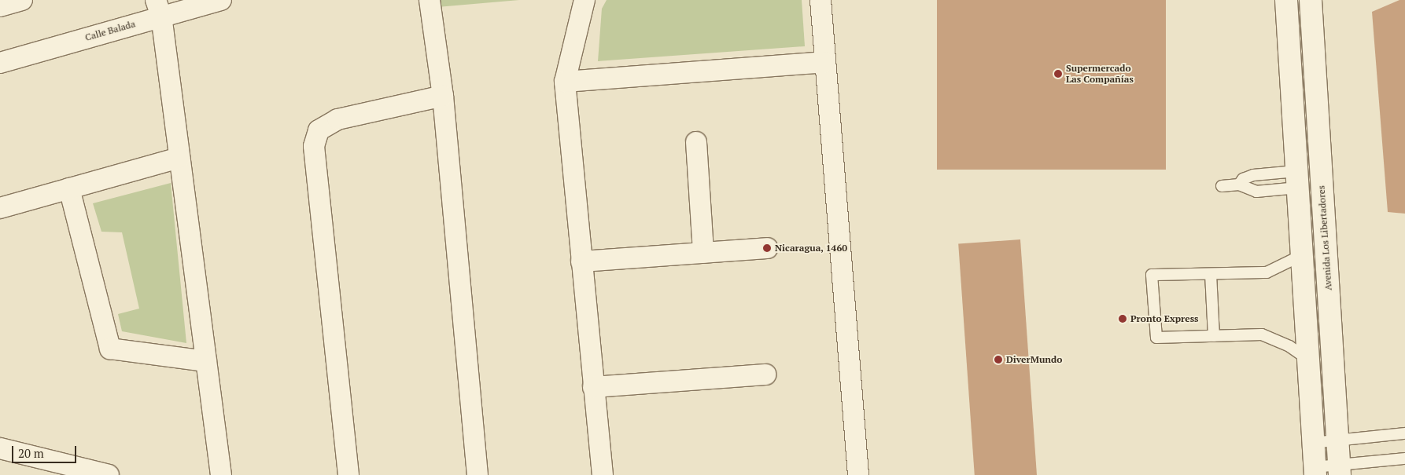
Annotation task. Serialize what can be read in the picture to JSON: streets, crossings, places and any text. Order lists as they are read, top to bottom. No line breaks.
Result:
{"streets":{"main road":["Avenida Los Libertadores"],"street":["Calle Balada"]},"places":["Supermercado Las Compañías","Nicaragua, 1460","Pronto Express","DiverMundo"],"scale_bar":"20 m"}
